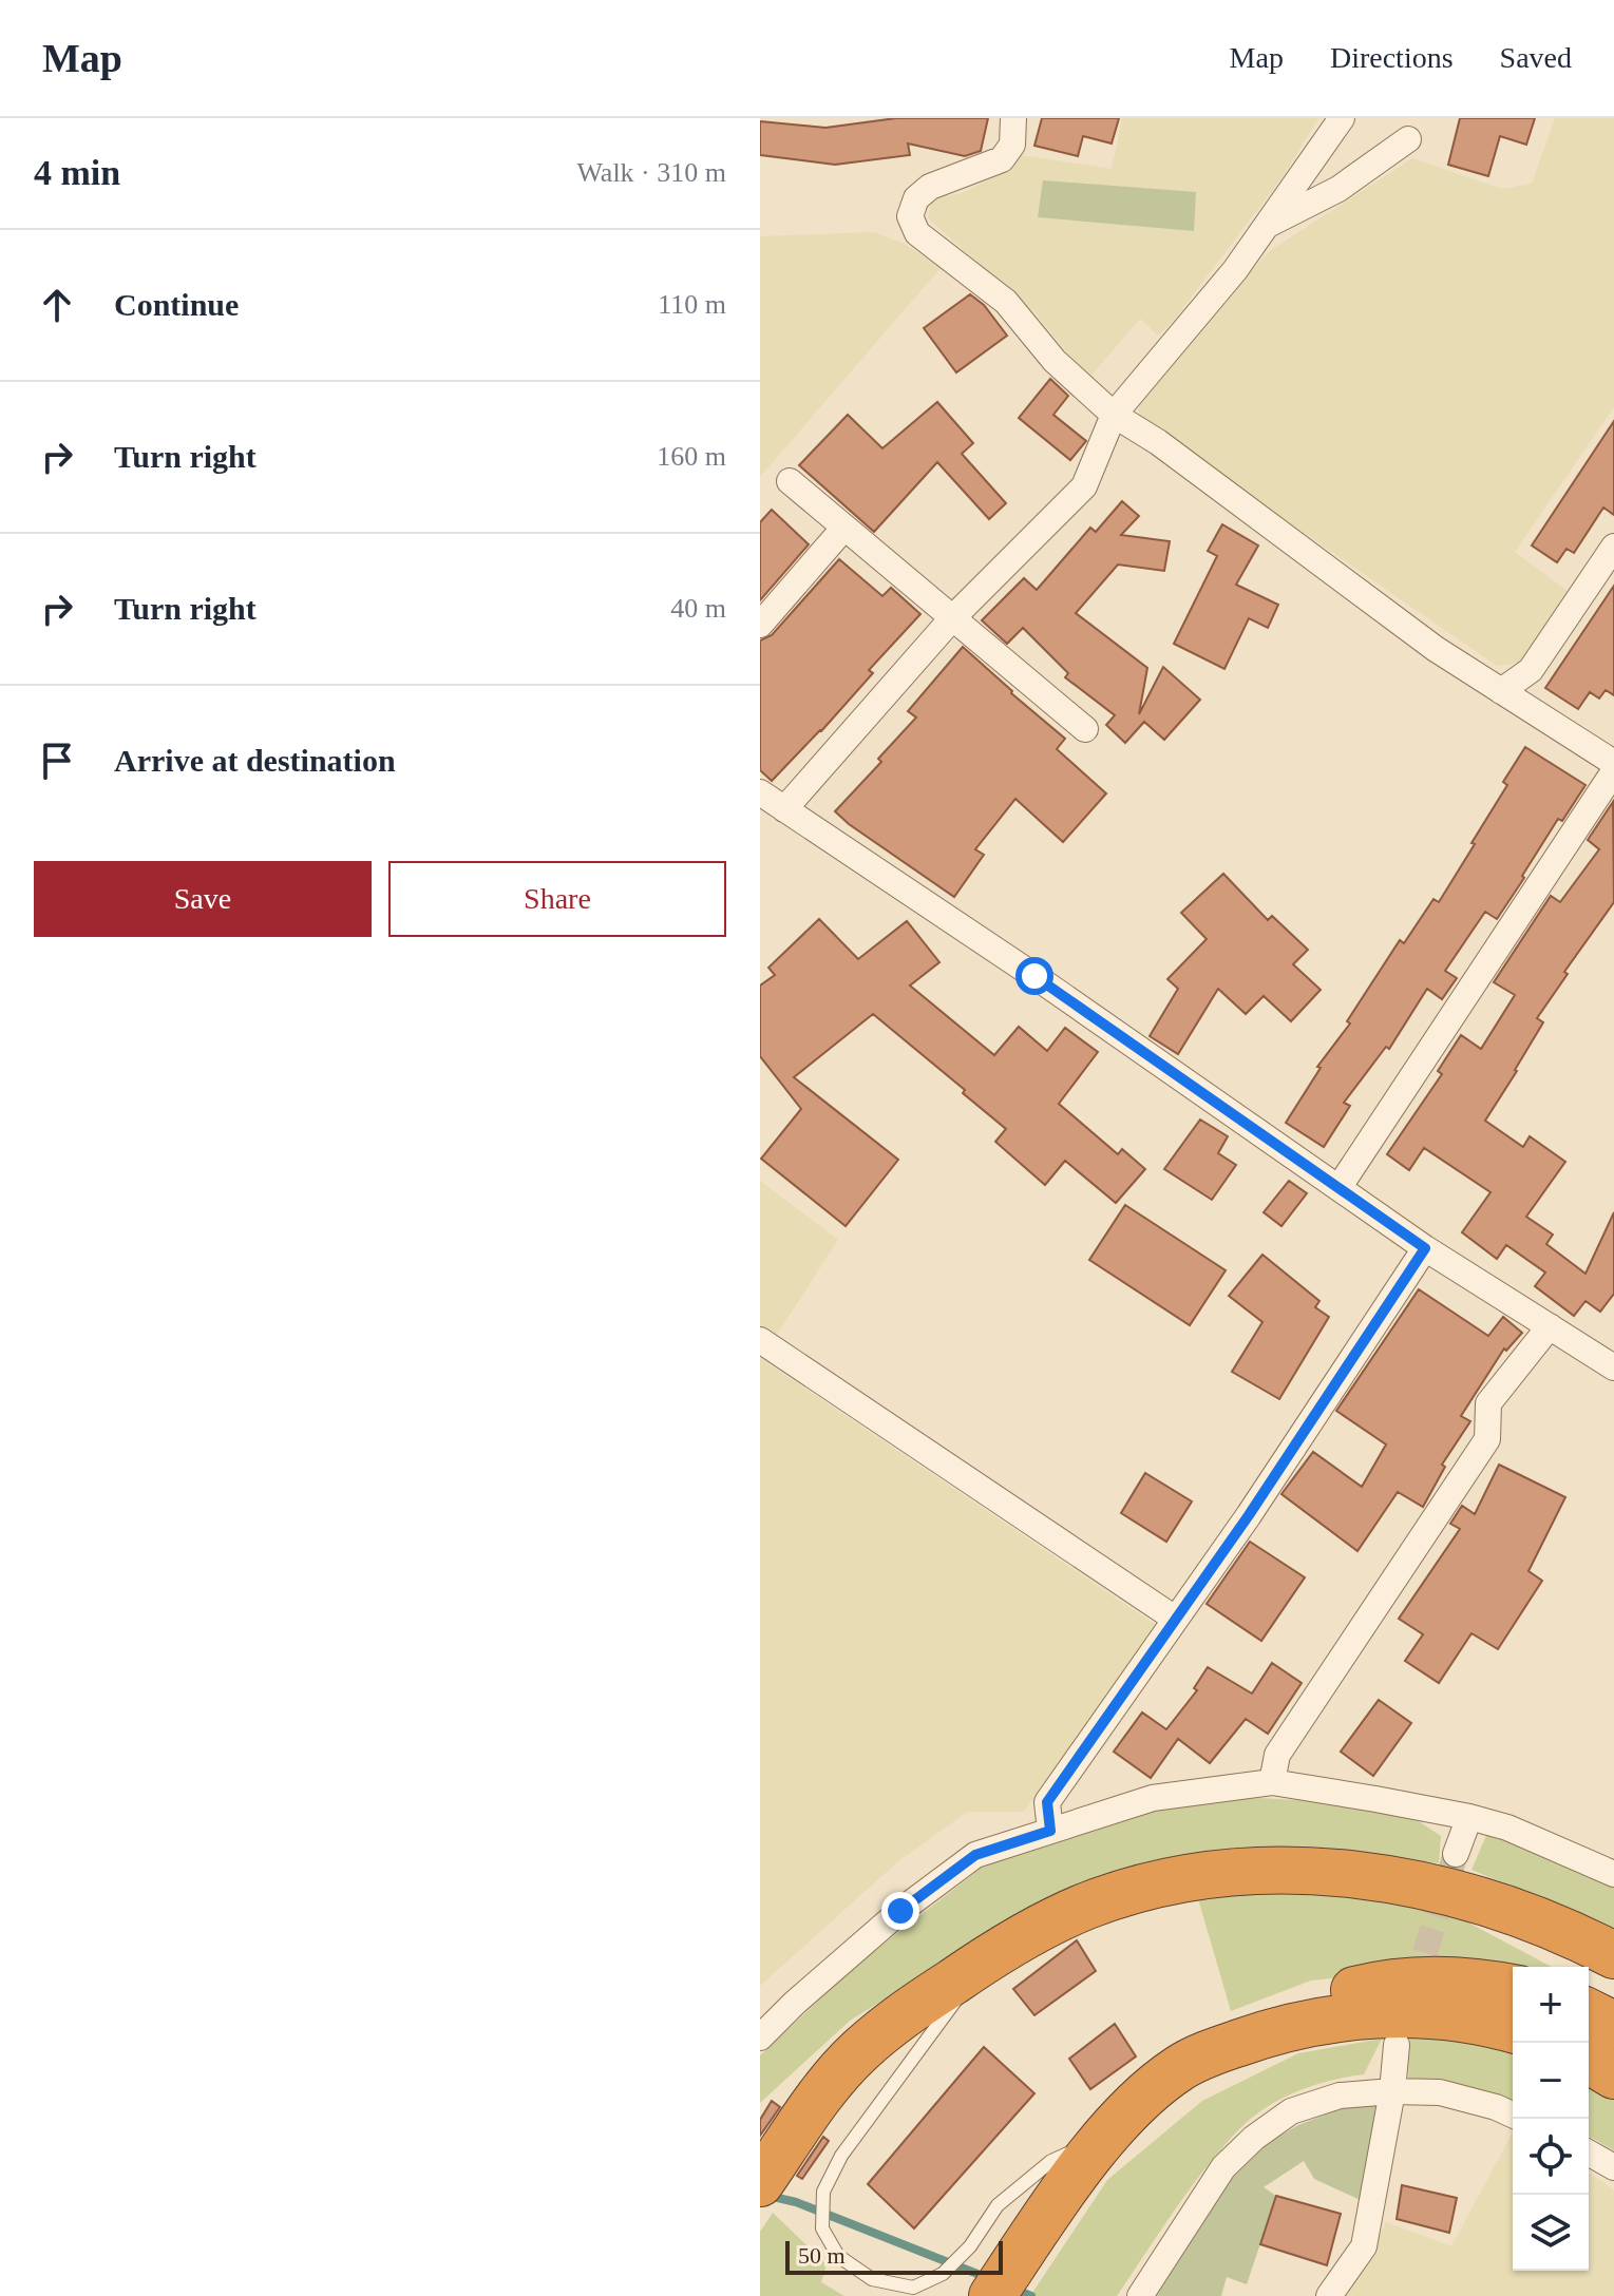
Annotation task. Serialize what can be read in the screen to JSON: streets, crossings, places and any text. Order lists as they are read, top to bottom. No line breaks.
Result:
{"scale_bar":"50 m","page":{"header":"Map","nav":["Map","Directions","Saved"],"heading":["4 min","Walk · 310 m"],"list":[["Continue","110 m"],["Turn right","160 m"],["Turn right","40 m"],"Arrive at destination"],"buttons":["Save","Share"],"map_buttons":["+","−"],"scale":"50 m"}}
